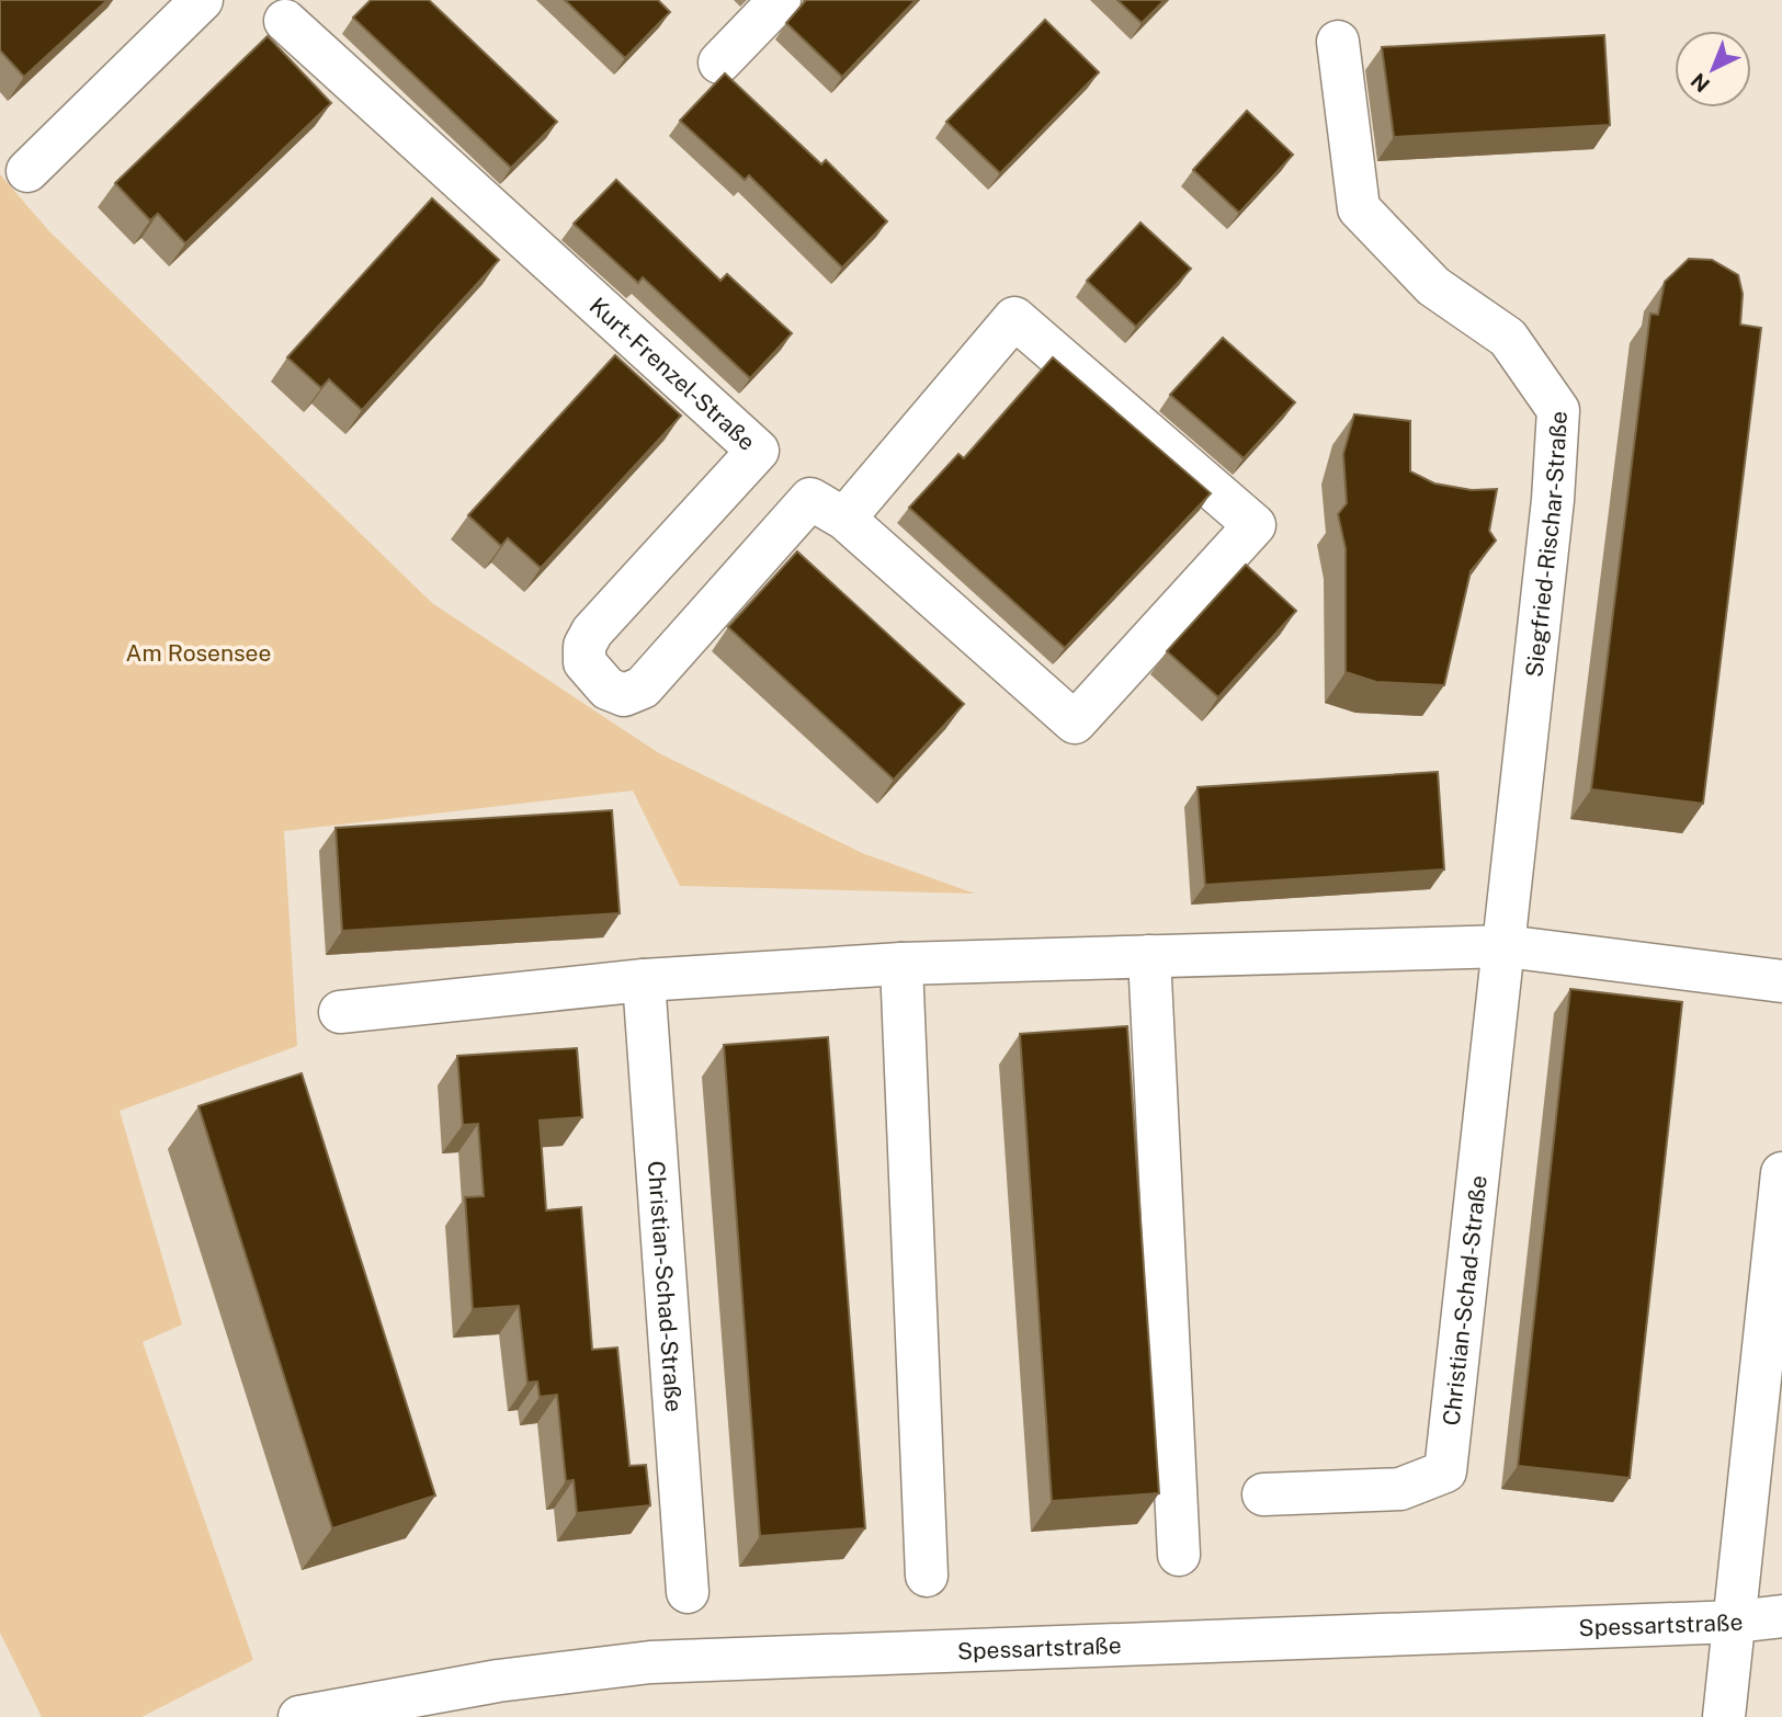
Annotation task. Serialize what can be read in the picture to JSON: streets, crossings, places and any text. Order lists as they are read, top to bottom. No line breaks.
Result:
{"streets":{"street":["Kurt-Frenzel-Straße","Siegfried-Rischar-Straße","Christian-Schad-Straße","Spessartstraße"]},"crossings":[["Siegfried-Rischar-Straße","Christian-Schad-Straße"]],"parks":["Am Rosensee"],"north":"bottom left"}
